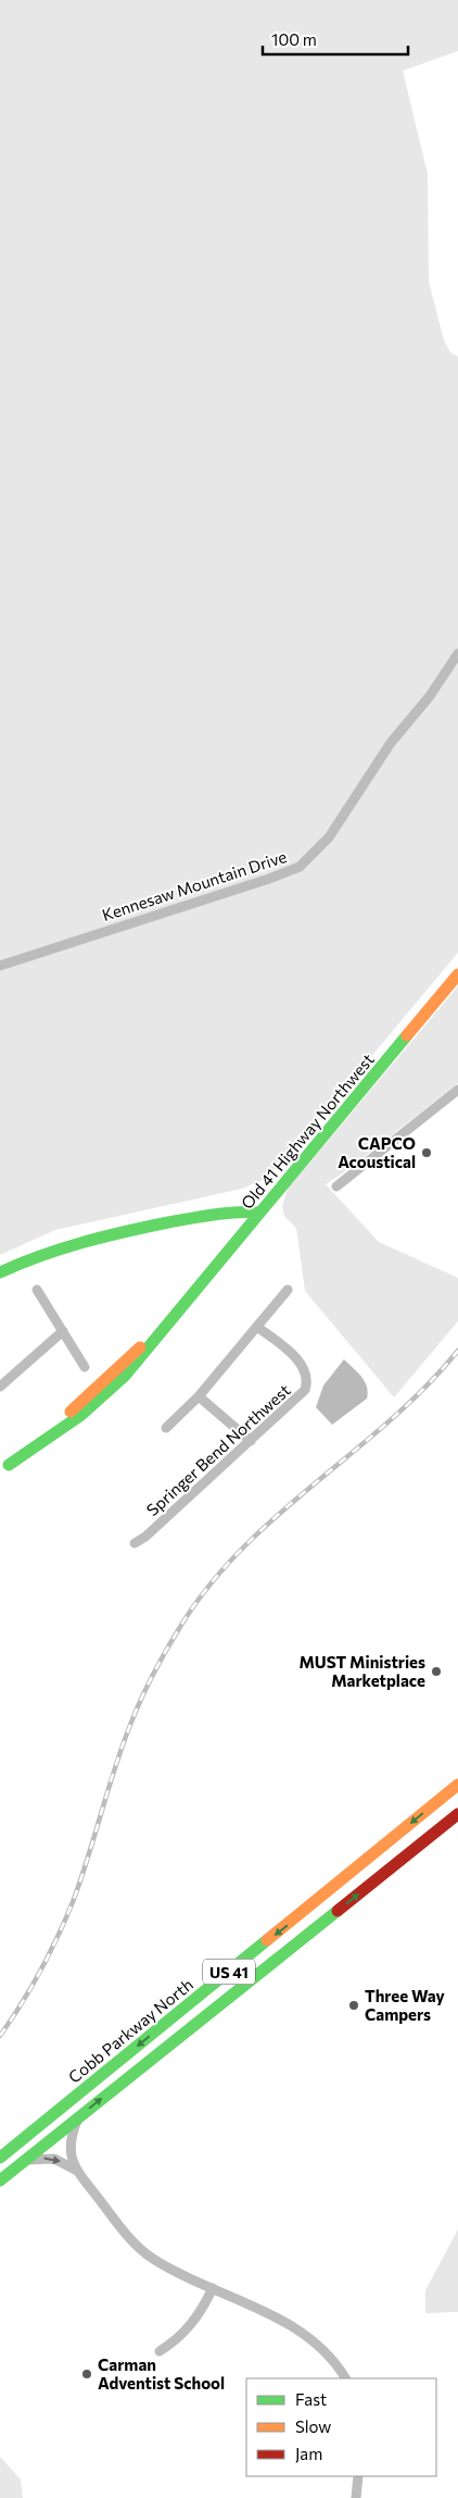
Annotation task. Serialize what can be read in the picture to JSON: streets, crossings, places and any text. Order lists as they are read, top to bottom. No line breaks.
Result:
{"streets":{"main road":["Old 41 Highway Northwest","US 41","Cobb Parkway North"],"street":["Kennesaw Mountain Drive","Springer Bend Northwest"]},"places":["CAPCO Acoustical","MUST Ministries Marketplace","Three Way Campers","Carman Adventist School"],"legend":["Fast","Slow","Jam"],"scale_bar":"100 m"}
